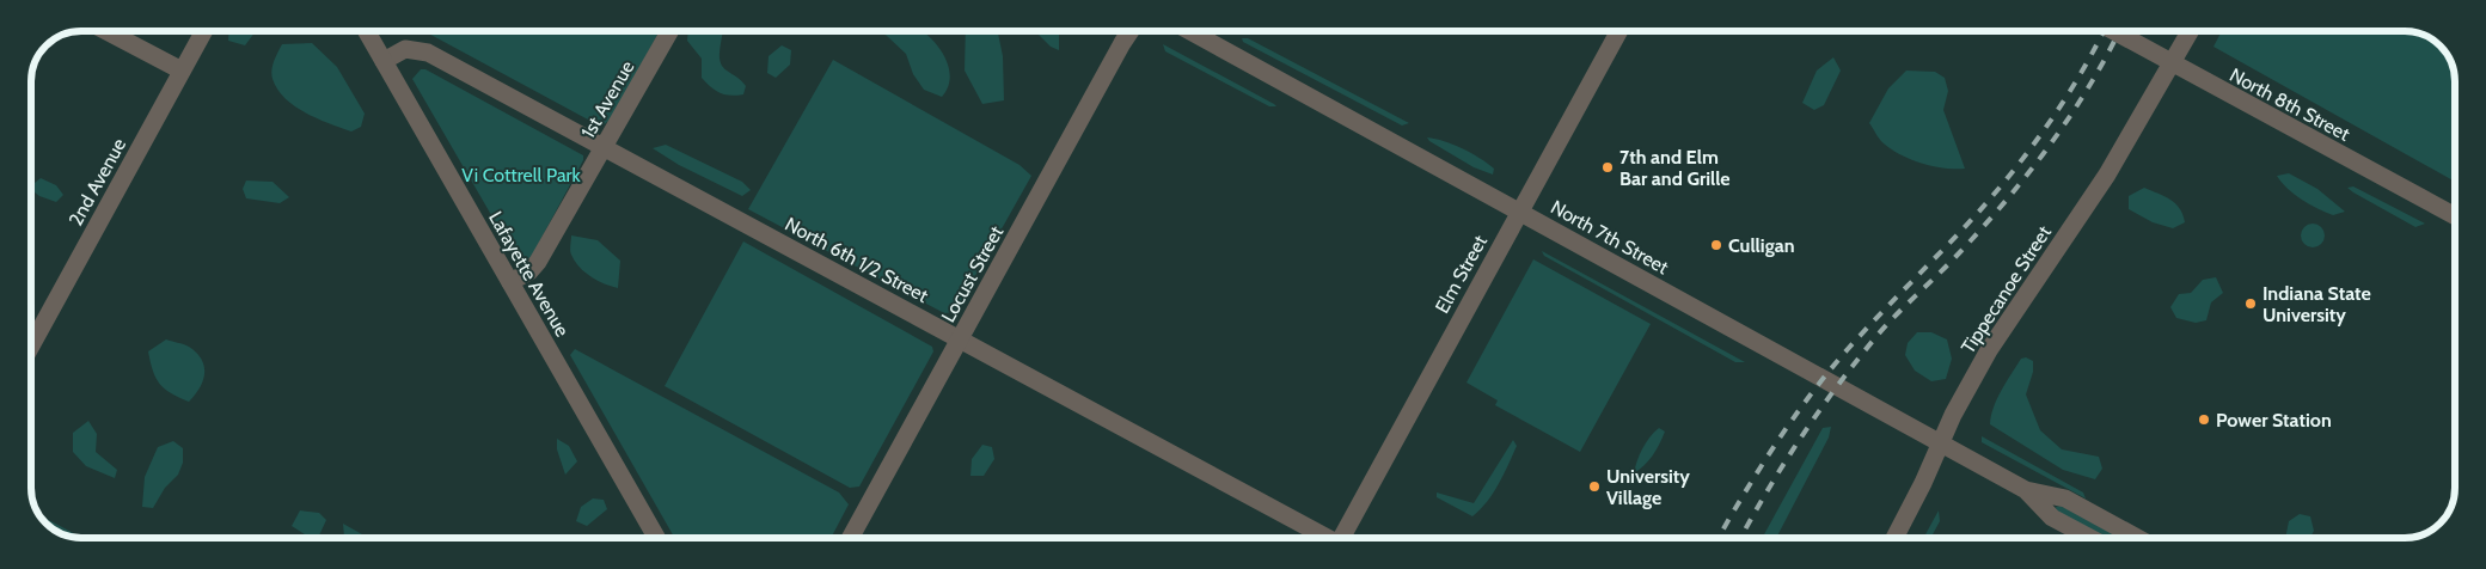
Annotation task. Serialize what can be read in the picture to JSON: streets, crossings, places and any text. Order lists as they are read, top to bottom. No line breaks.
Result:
{"streets":{"street":["1st Avenue","North 8th Street","2nd Avenue","North 7th Street","North 6th 1/2 Street","Lafayette Avenue","Locust Street","Elm Street","Tippecanoe Street"]},"crossings":[["1st Avenue","North 6th 1/2 Street"],["1st Avenue","Lafayette Avenue"],["North 8th Street","Tippecanoe Street"],["North 7th Street","Elm Street"],["North 7th Street","Tippecanoe Street"],["North 6th 1/2 Street","Lafayette Avenue"],["North 6th 1/2 Street","Locust Street"]],"parks":["Vi Cottrell Park"],"places":["7th and Elm Bar and Grille","Culligan","Indiana State University","Power Station","University Village"]}
